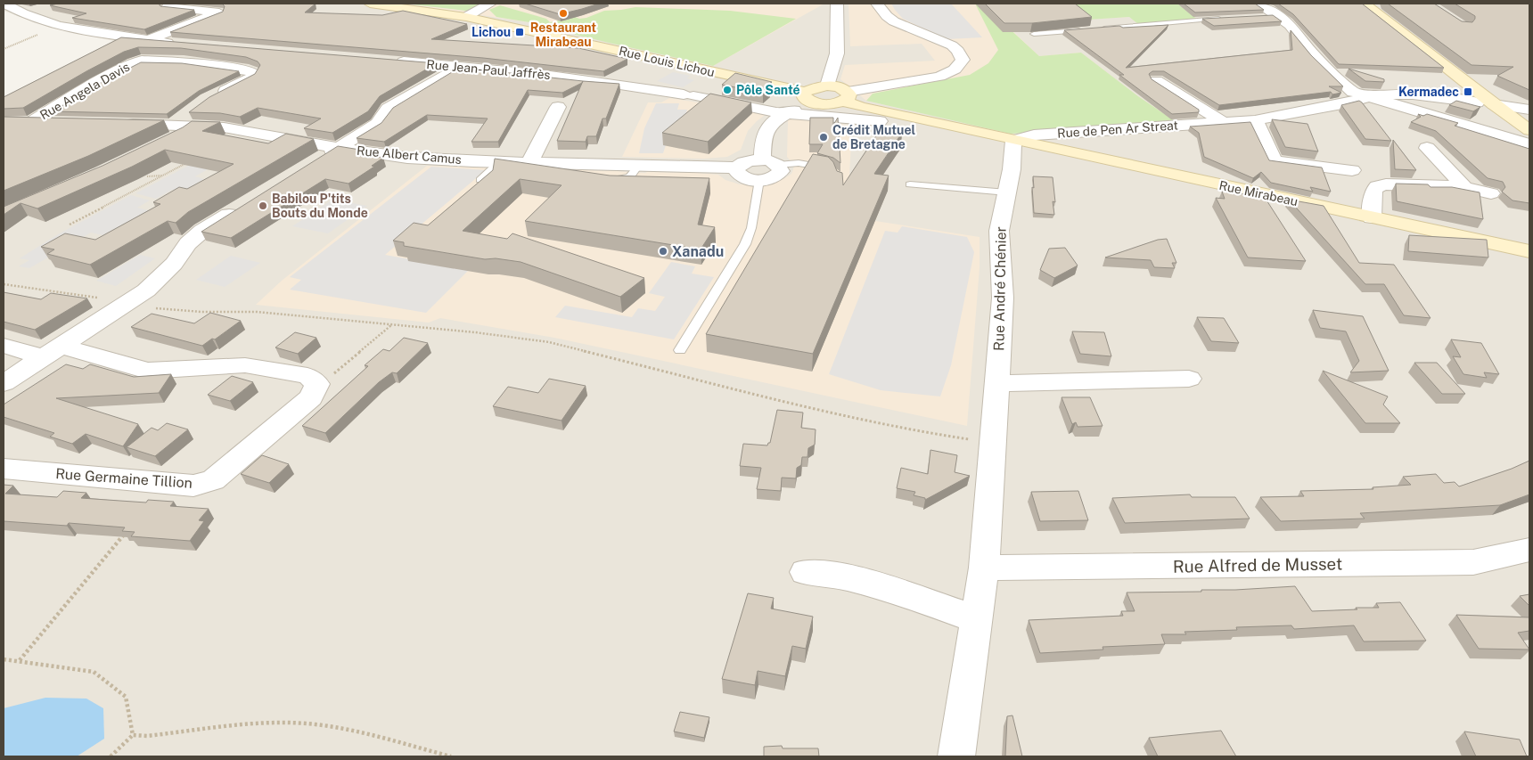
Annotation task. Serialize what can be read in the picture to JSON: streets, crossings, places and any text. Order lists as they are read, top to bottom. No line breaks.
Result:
{"streets":{"main road":["Rue Louis Lichou","Rue Mirabeau"],"street":["Rue Jean-Paul Jaffrès","Rue Angela Davis","Rue de Pen Ar Streat","Rue Albert Camus","Rue André Chénier","Rue Germaine Tillion","Rue Alfred de Musset"]},"crossings":[["Rue de Pen Ar Streat","Rue Mirabeau"],["Rue de Pen Ar Streat","Rue André Chénier"],["Rue Mirabeau","Rue André Chénier"],["Rue André Chénier","Rue Alfred de Musset"]],"places":{"other":["Restaurant Mirabeau","Pôle Santé","Crédit Mutuel de Bretagne","Babilou P'tits Bouts du Monde","Xanadu"],"transit":["Lichou","Kermadec"]}}
